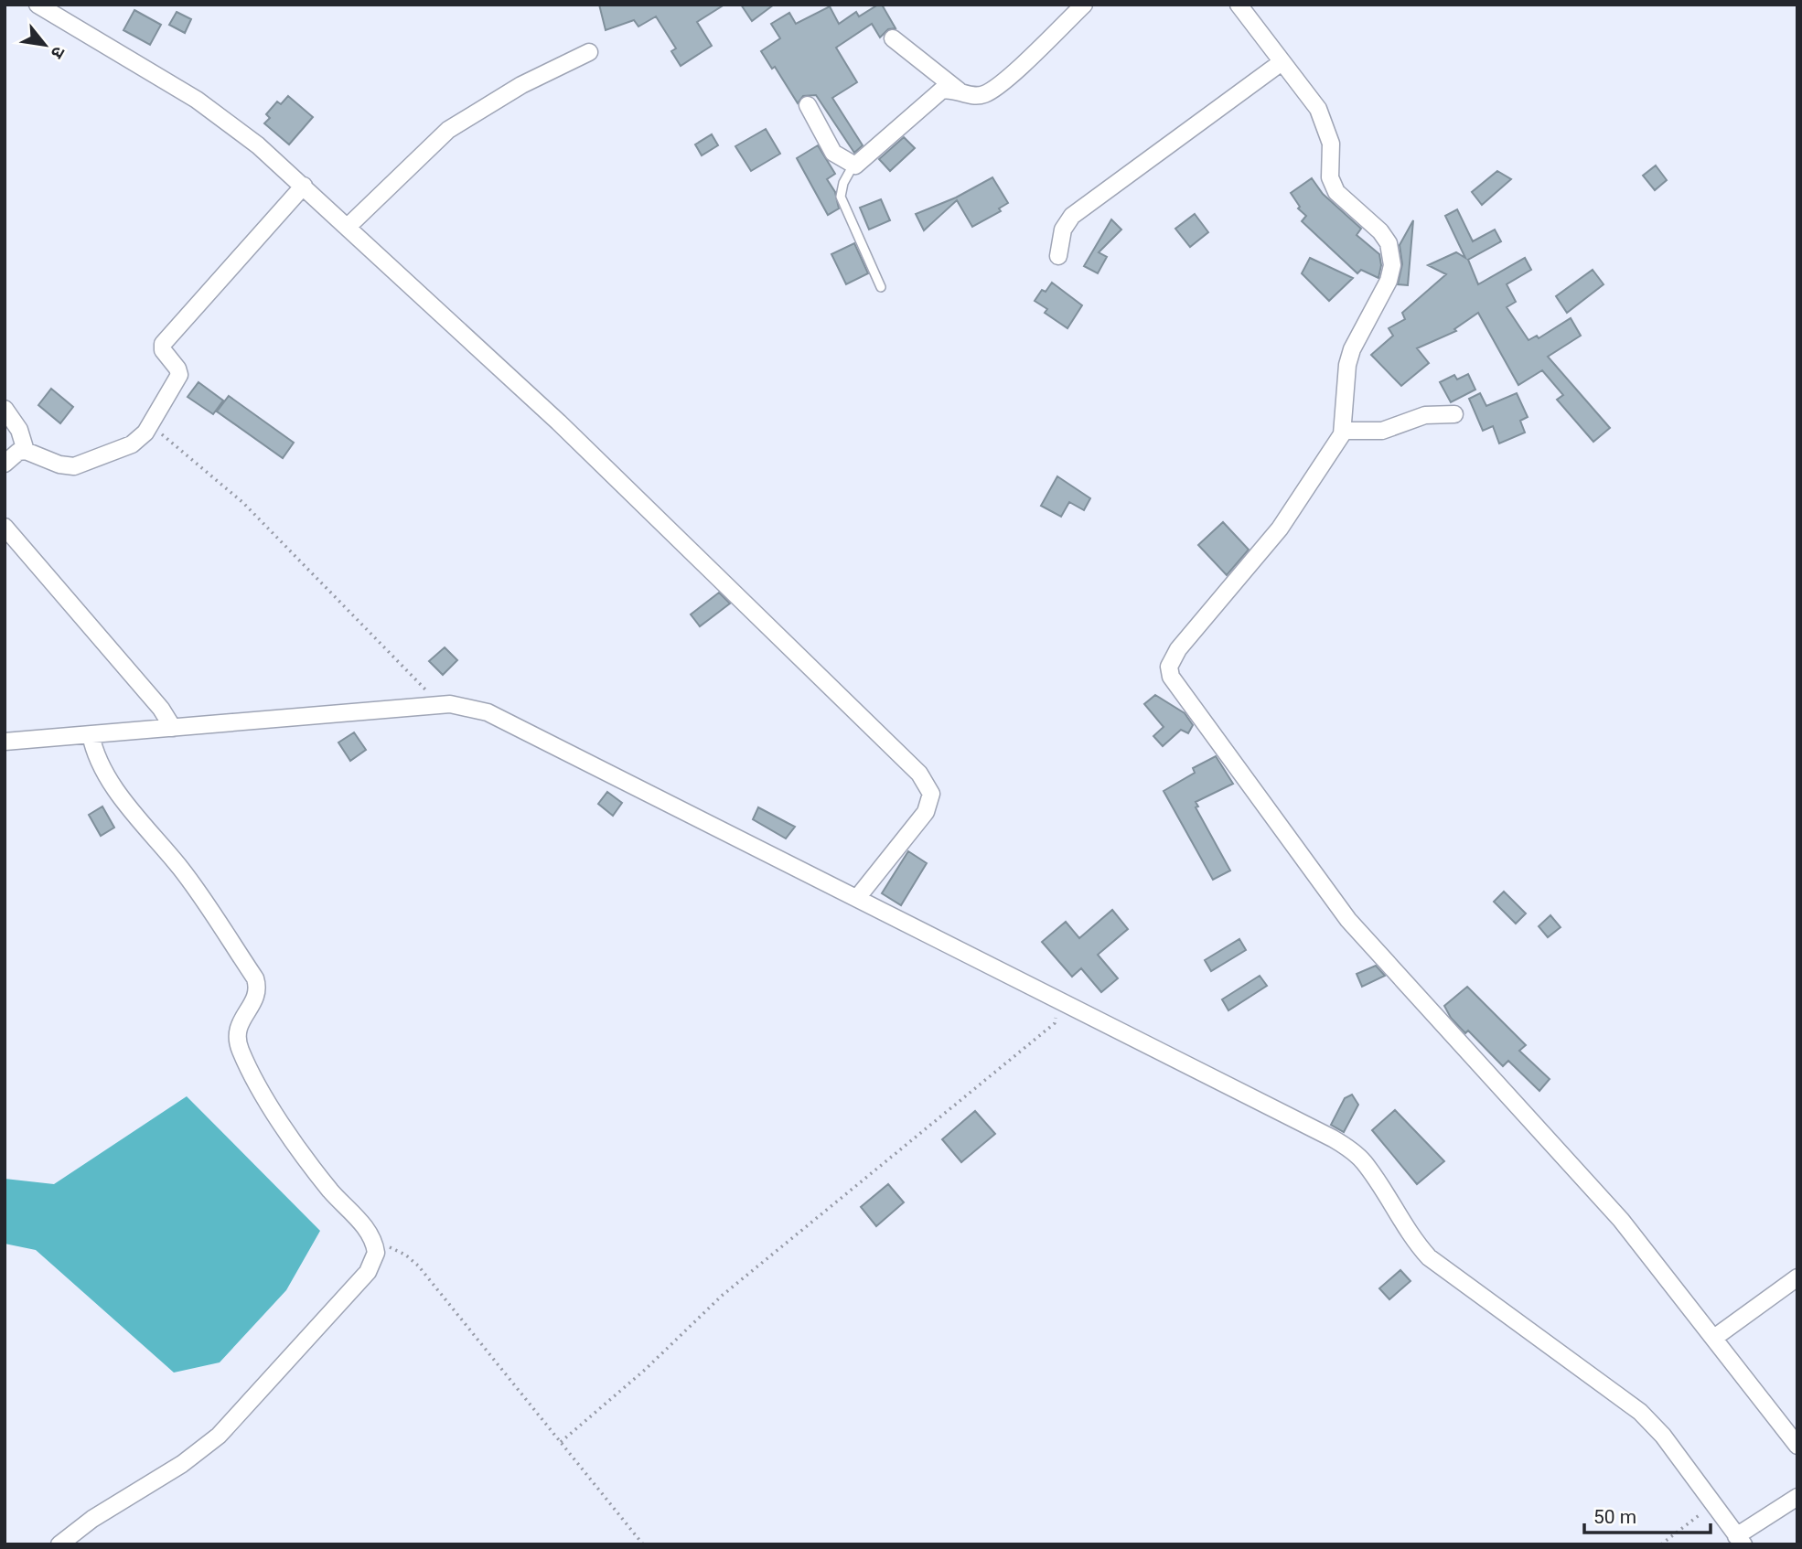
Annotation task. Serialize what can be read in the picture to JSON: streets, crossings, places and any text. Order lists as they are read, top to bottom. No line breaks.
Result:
{"scale_bar":"50 m","north":"bottom right"}
